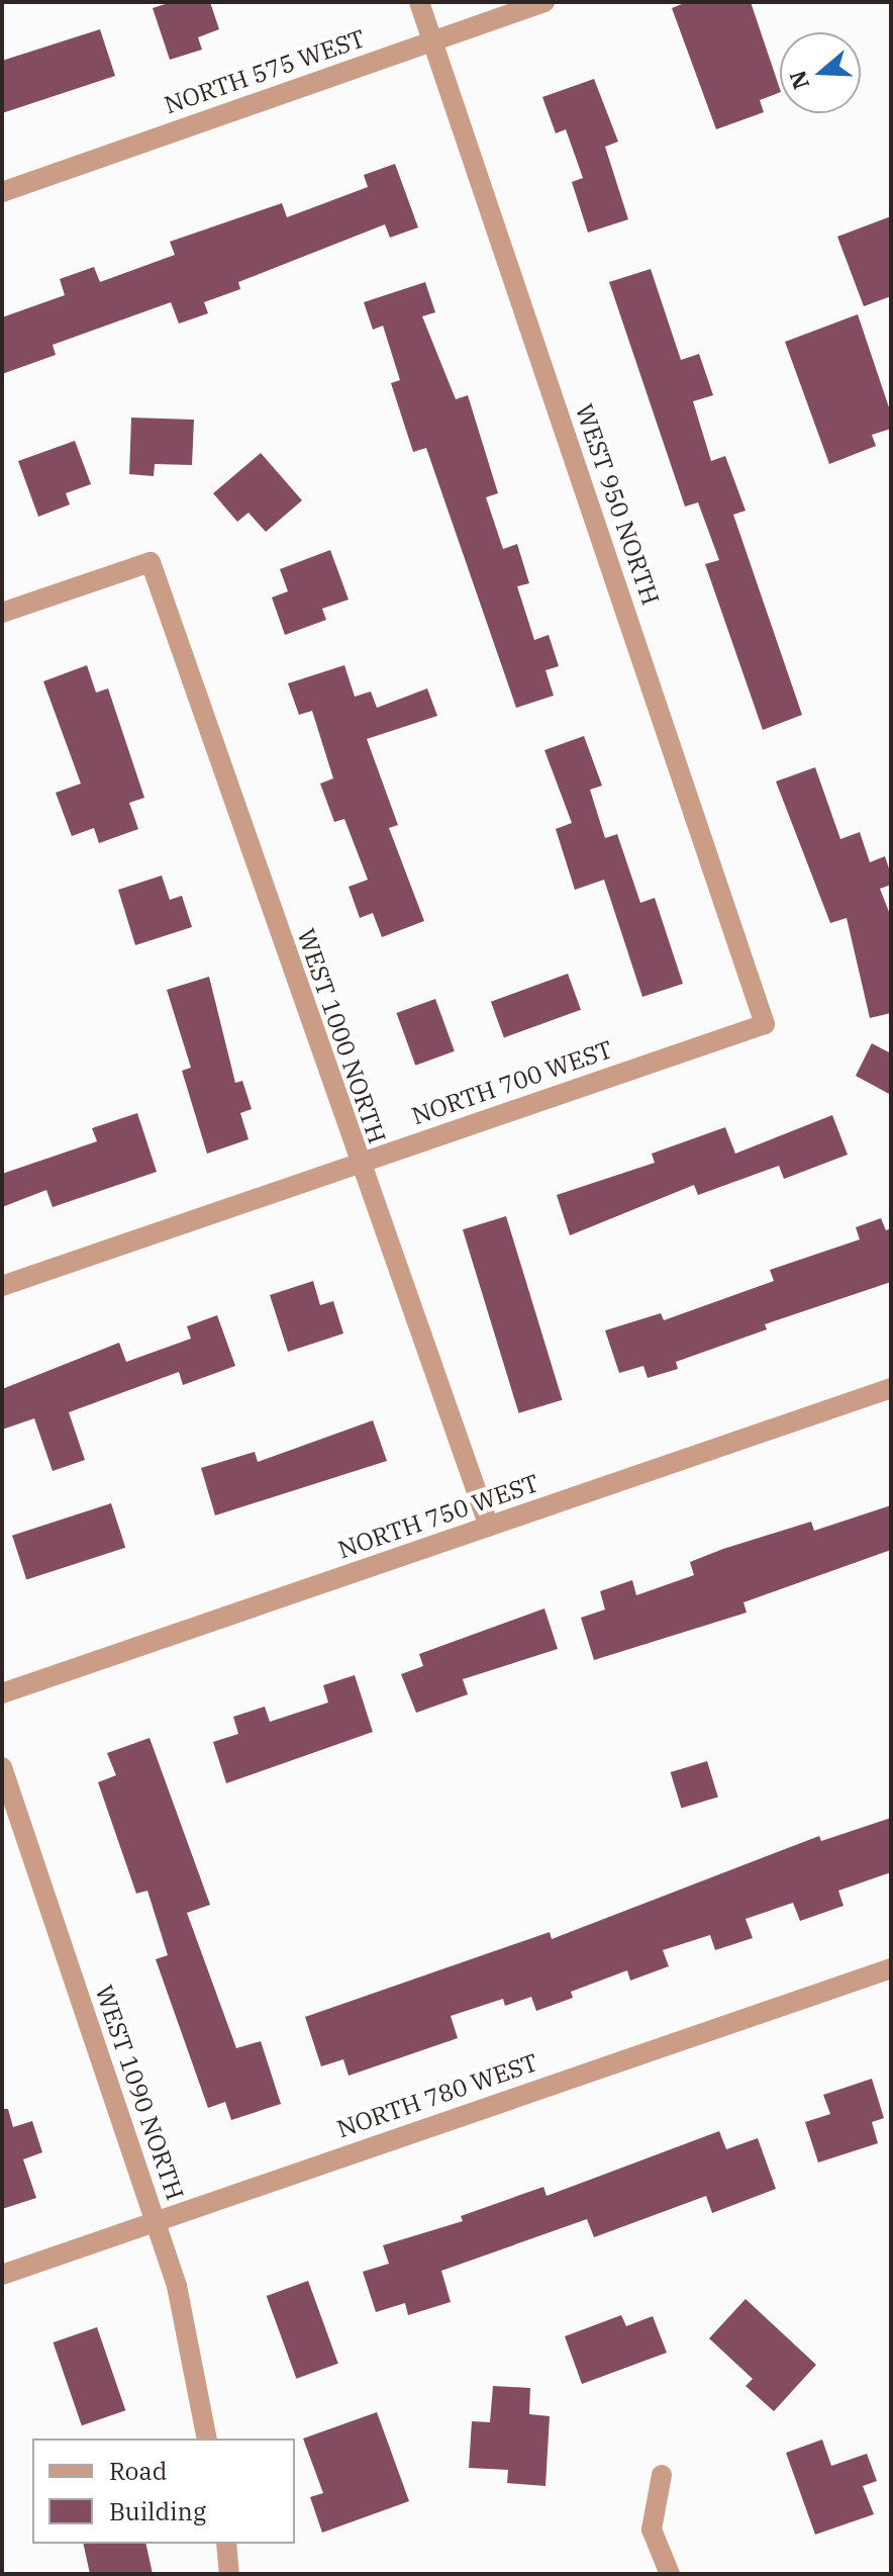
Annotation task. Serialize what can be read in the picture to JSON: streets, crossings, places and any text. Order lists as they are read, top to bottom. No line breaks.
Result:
{"streets":{"street":["NORTH 575 WEST","WEST 950 NORTH","WEST 1000 NORTH","NORTH 700 WEST","NORTH 750 WEST","WEST 1090 NORTH","NORTH 780 WEST"]},"crossings":[["NORTH 575 WEST","WEST 950 NORTH"],["WEST 950 NORTH","NORTH 700 WEST"],["WEST 1000 NORTH","NORTH 700 WEST"],["WEST 1000 NORTH","NORTH 750 WEST"],["WEST 1090 NORTH","NORTH 780 WEST"]],"legend":["Road","Building"],"north":"left"}
